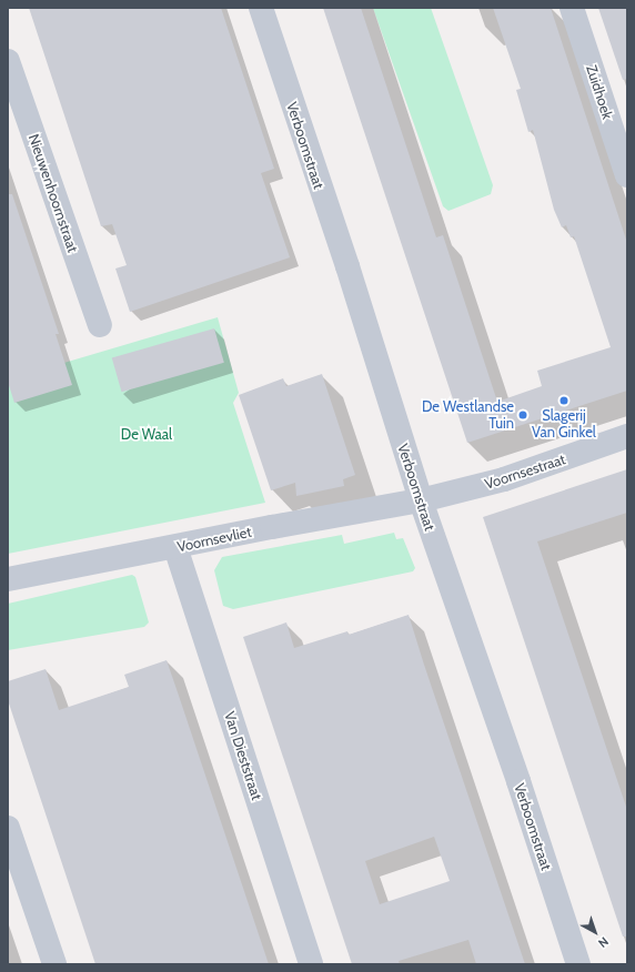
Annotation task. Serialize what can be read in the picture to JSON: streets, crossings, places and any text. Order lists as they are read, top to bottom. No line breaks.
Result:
{"streets":{"street":["Zuidhoek","Verboomstraat","Nieuwenhoornstraat","Voornsestraat","Voornsevliet","Van Dieststraat"]},"crossings":[["Verboomstraat","Voornsestraat"],["Verboomstraat","Voornsevliet"],["Voornsestraat","Voornsevliet"],["Voornsevliet","Van Dieststraat"]],"parks":["De Waal"],"places":["Slagerij Van Ginkel","De Westlandse Tuin"],"north":"bottom right"}
